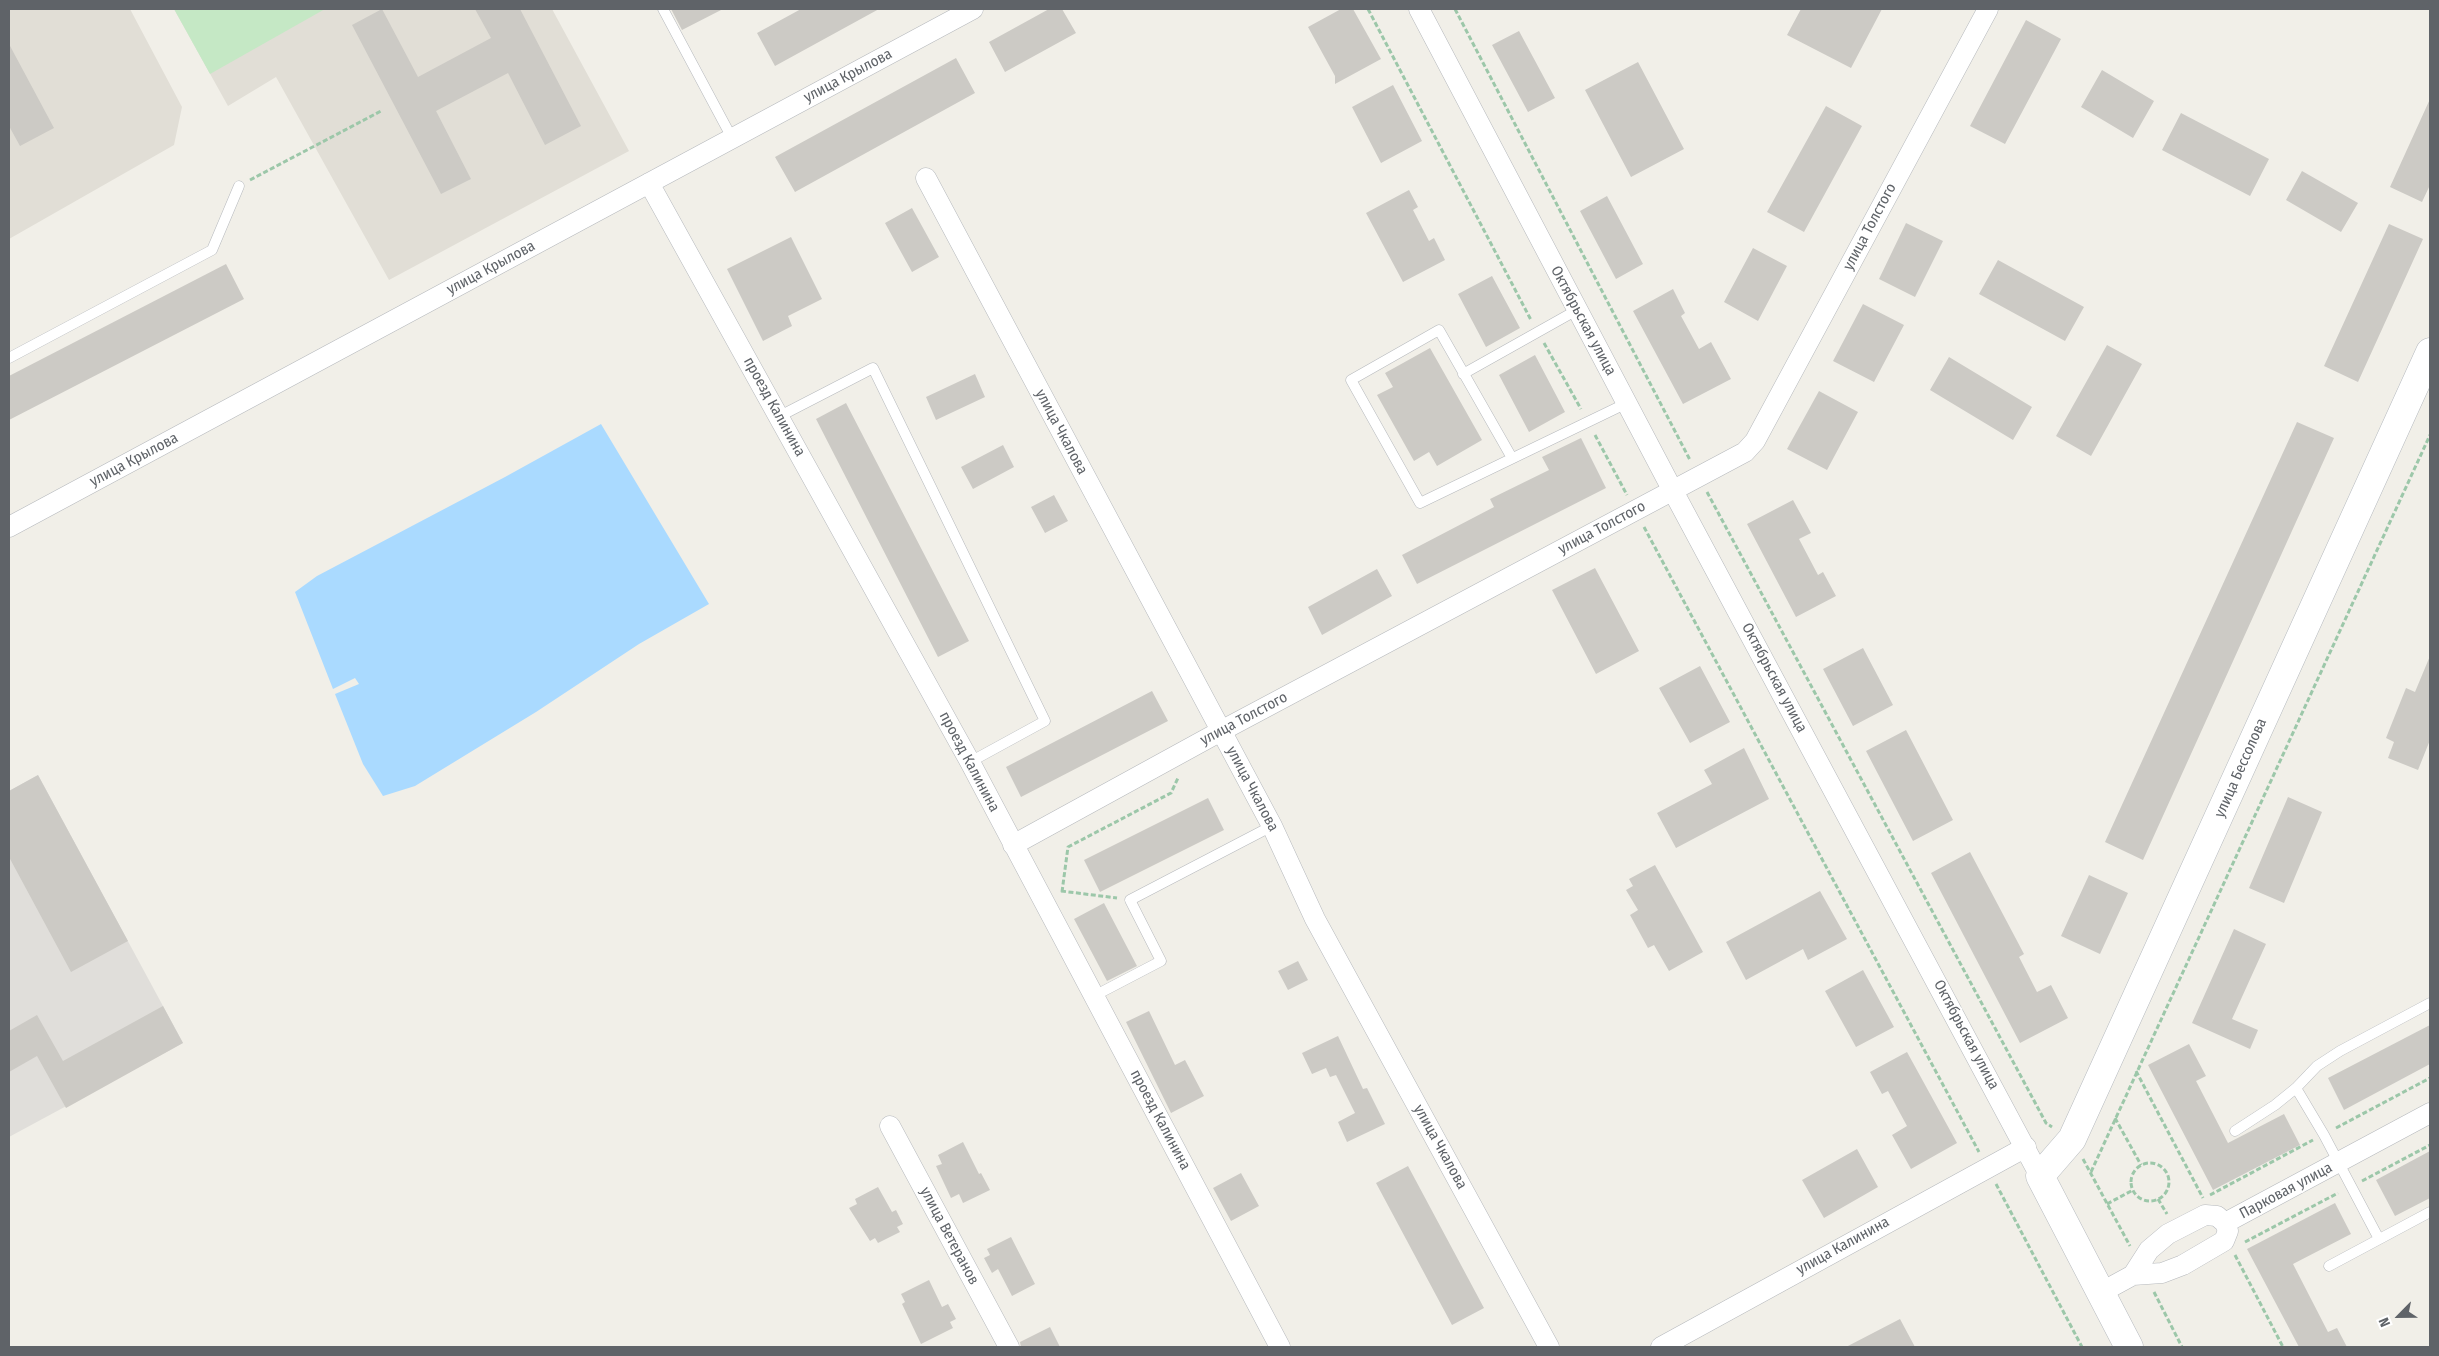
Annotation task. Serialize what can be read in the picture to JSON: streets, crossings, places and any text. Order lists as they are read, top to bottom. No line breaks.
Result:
{"streets":{"main road":["Октябрьская улица","улица Бессолова"],"street":["улица Крылова","улица Толстого","проезд Калинина","улица Чкалова","Парковая улица","улица Ветеранов","улица Калинина"]},"crossings":[["улица Крылова","проезд Калинина"],["улица Толстого","Октябрьская улица"],["улица Толстого","проезд Калинина"],["улица Толстого","улица Чкалова"],["Октябрьская улица","улица Бессолова"],["Октябрьская улица","Парковая улица"],["Октябрьская улица","улица Калинина"]],"north":"bottom left"}
